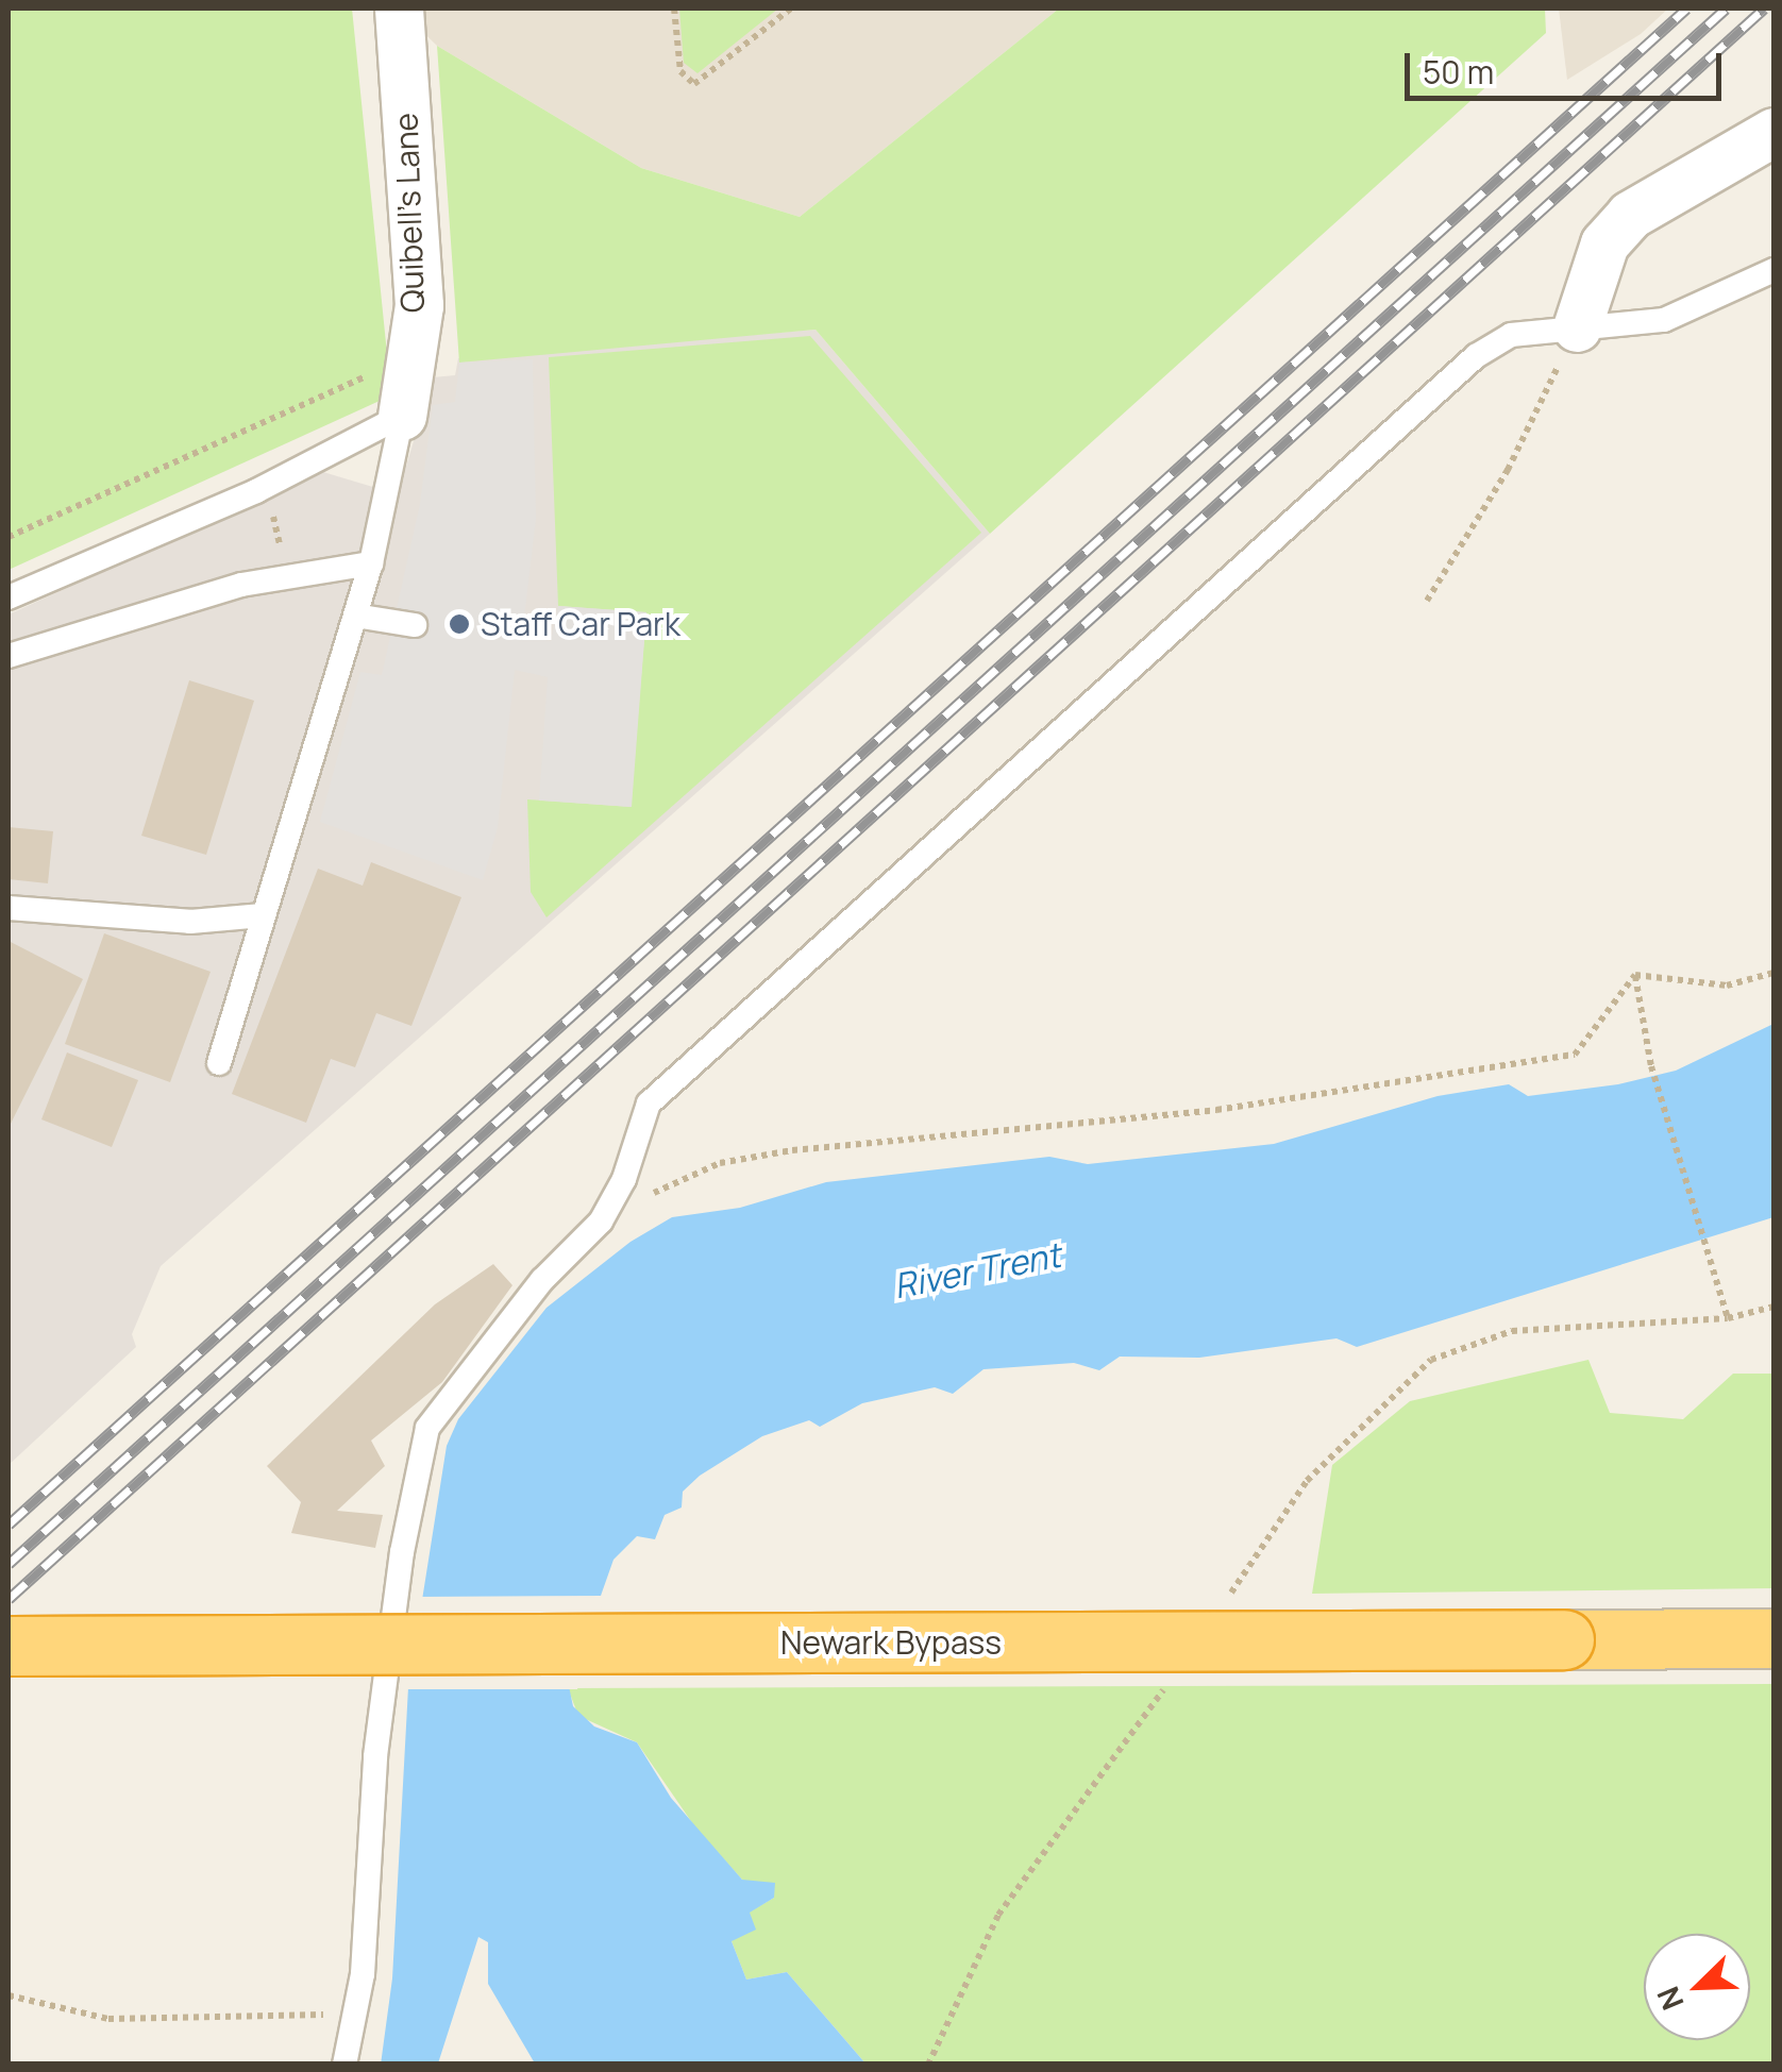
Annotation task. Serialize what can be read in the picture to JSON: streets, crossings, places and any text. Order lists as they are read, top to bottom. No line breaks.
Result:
{"streets":{"highway":["Newark Bypass"],"street":["Quibell's Lane"]},"water":["River Trent"],"places":["Staff Car Park"],"scale_bar":"50 m","north":"bottom left"}
